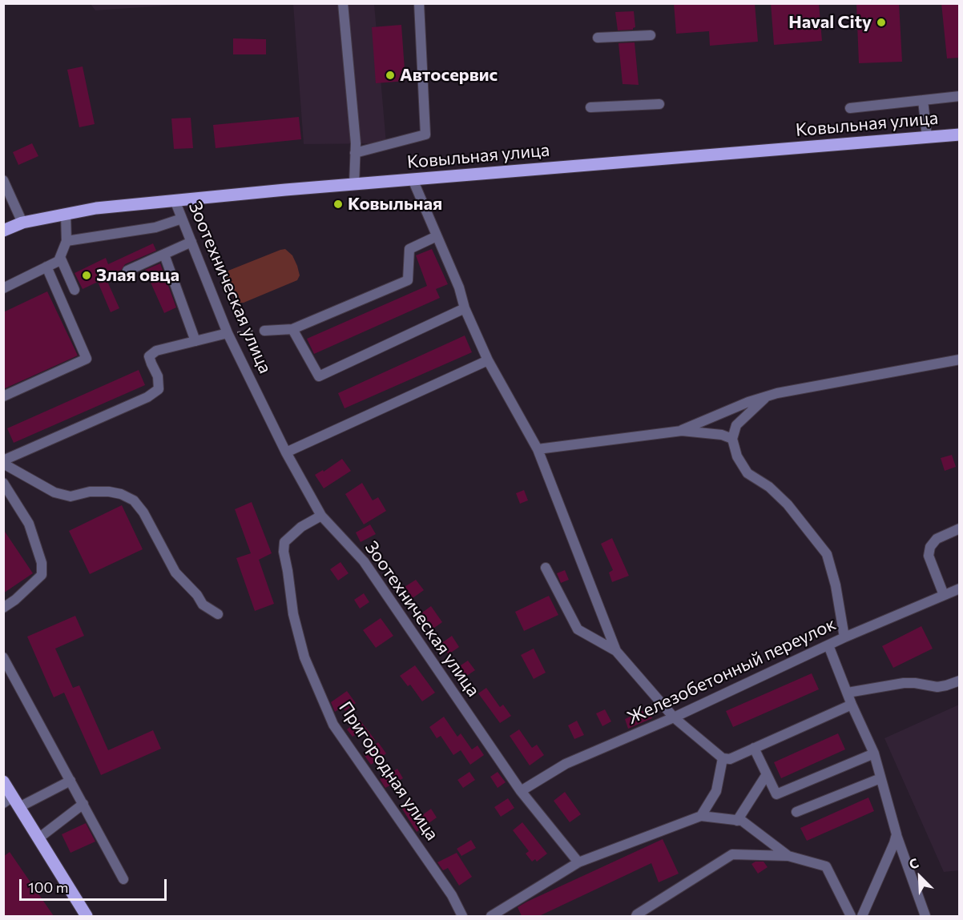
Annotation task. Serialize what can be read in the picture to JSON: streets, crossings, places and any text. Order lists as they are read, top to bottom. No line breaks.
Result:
{"streets":{"main road":["Ковыльная улица"],"street":["Зоотехническая улица","Железобетонный переулок","Пригородная улица"]},"crossings":[["Ковыльная улица","Зоотехническая улица"],["Зоотехническая улица","Железобетонный переулок"],["Зоотехническая улица","Пригородная улица"]],"places":["Haval Сity","Автосервис","Ковыльная","Злая овца"],"scale_bar":"100 m","north":"top left"}
